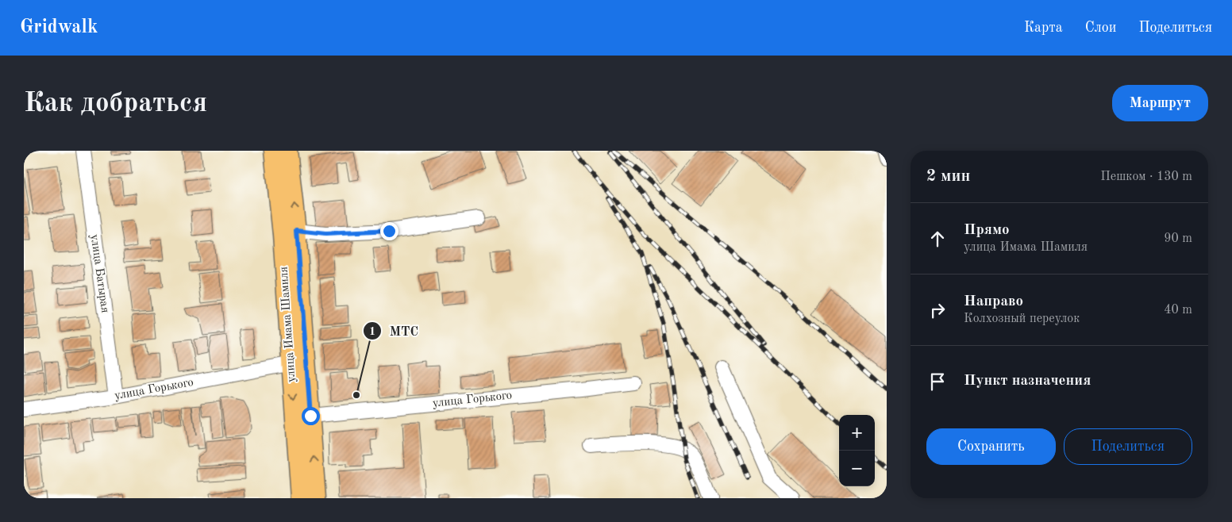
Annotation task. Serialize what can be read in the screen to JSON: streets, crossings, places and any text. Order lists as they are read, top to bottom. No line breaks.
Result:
{"streets":{"main road":["улица Имама Шамиля"],"street":["улица Батырая","улица Горького"]},"crossings":[["улица Батырая","улица Горького"],["улица Имама Шамиля","улица Горького"]],"places":["МТС"],"page":{"header":"Gridwalk","nav":["Карта","Слои","Поделиться"],"buttons":["Маршрут",["Сохранить","Поделиться"]],"title":"Как добраться","heading":["2 мин","Пешком · 130 m"],"list":[["Прямо","улица Имама Шамиля","90 m"],["Направо","Колхозный переулок","40 m"],"Пункт назначения"],"map_buttons":["+","−"]}}
